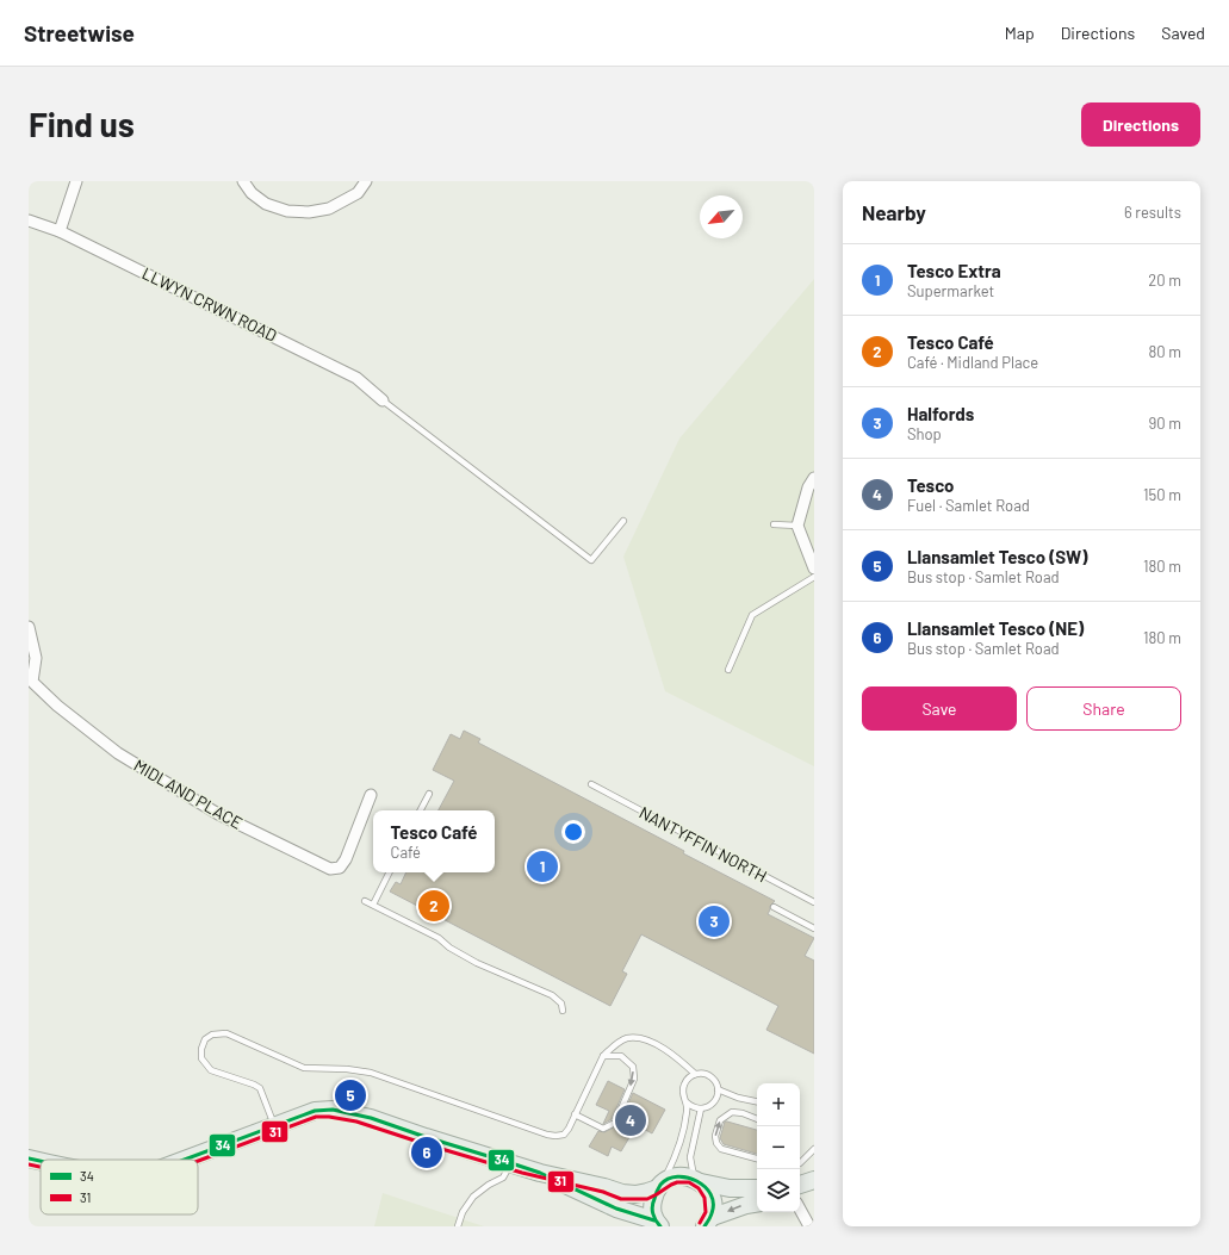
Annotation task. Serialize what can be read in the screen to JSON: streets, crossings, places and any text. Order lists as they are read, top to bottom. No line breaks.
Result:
{"streets":{"street":["LLWYN CRWN ROAD","MIDLAND PLACE"],"lane":["NANTYFFIN NORTH"]},"lines":["transit line 34","transit line 31"],"legend":["34","31"],"north":"bottom left","page":{"header":"Streetwise","nav":["Map","Directions","Saved"],"buttons":["Directions",["Save","Share"]],"title":"Find us","heading":["Nearby","6 results"],"list":[{"mark":"1","name":"Tesco Extra","note":"Supermarket","value":"20 m"},{"mark":"2","name":"Tesco Café","note":"Café · Midland Place","value":"80 m"},{"mark":"3","name":"Halfords","note":"Shop","value":"90 m"},{"mark":"4","name":"Tesco","note":"Fuel · Samlet Road","value":"150 m"},{"mark":"5","name":"Llansamlet Tesco (SW)","note":"Bus stop · Samlet Road","value":"180 m"},{"mark":"6","name":"Llansamlet Tesco (NE)","note":"Bus stop · Samlet Road","value":"180 m"}],"popup":["Tesco Café","Café"],"pins":["1","2","3","5","4","6"],"map_buttons":["+","−"]}}
